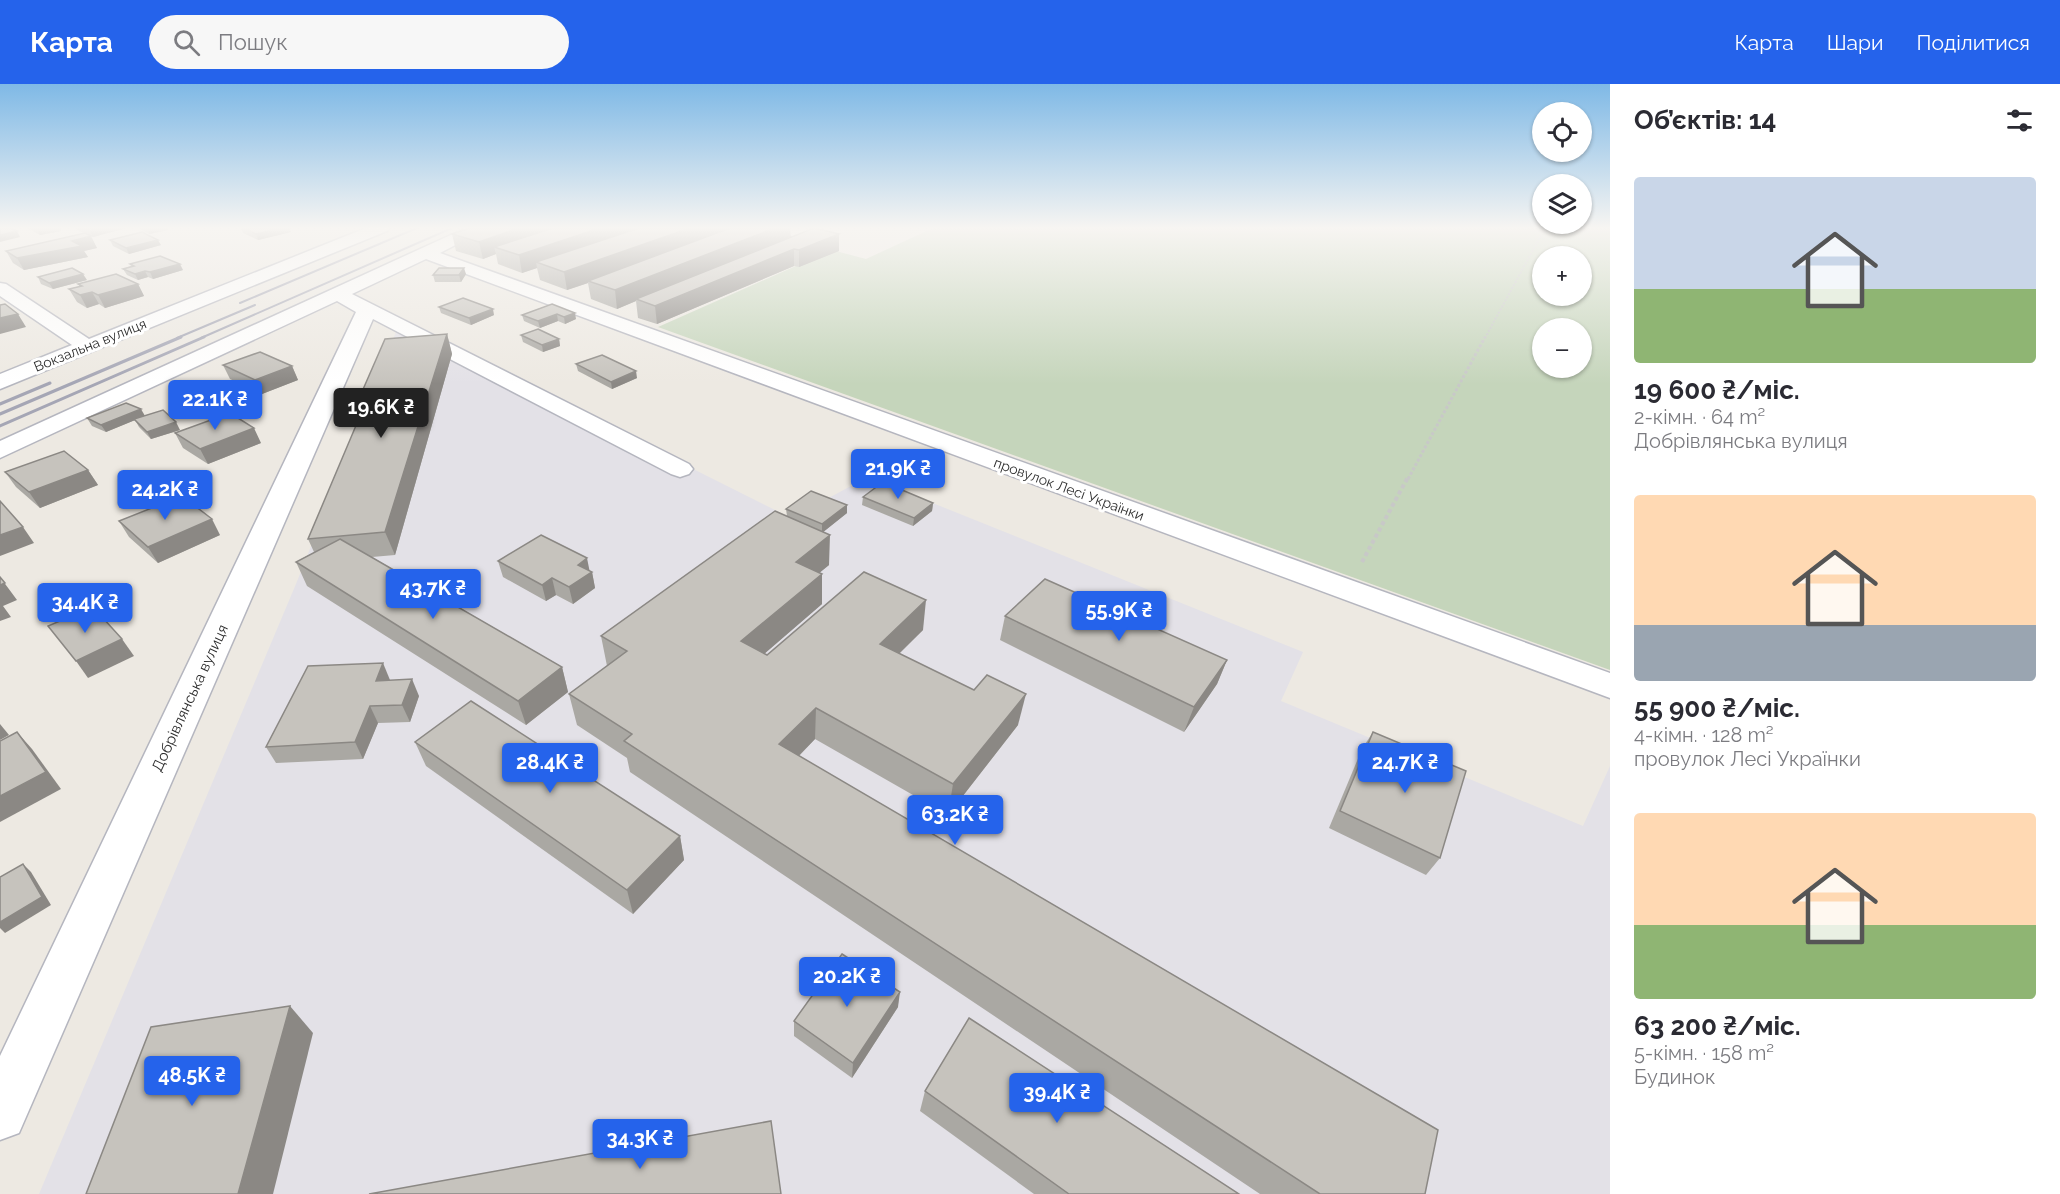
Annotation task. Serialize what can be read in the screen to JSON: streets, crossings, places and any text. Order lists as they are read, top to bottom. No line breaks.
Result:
{"streets":{"street":["Вокзальна вулиця","провулок Лесі Українки","Добрівлянська вулиця"]},"page":{"header":"Карта","search":"Пошук","nav":["Карта","Шари","Поділитися"],"heading":"Об’єктів: 14","map_buttons":["+","−"],"list":[{"name":"19 600 ₴/міс.","note":"2-кімн. · 64 m² · Добрівлянська вулиця"},{"name":"55 900 ₴/міс.","note":"4-кімн. · 128 m² · провулок Лесі Українки"},{"name":"63 200 ₴/міс.","note":"5-кімн. · 158 m² · Будинок"}],"price":["22.1K ₴","19.6K ₴","21.9K ₴","24.2K ₴","43.7K ₴","34.4K ₴","55.9K ₴","28.4K ₴","24.7K ₴","63.2K ₴","20.2K ₴","48.5K ₴","39.4K ₴","34.3K ₴"]}}
